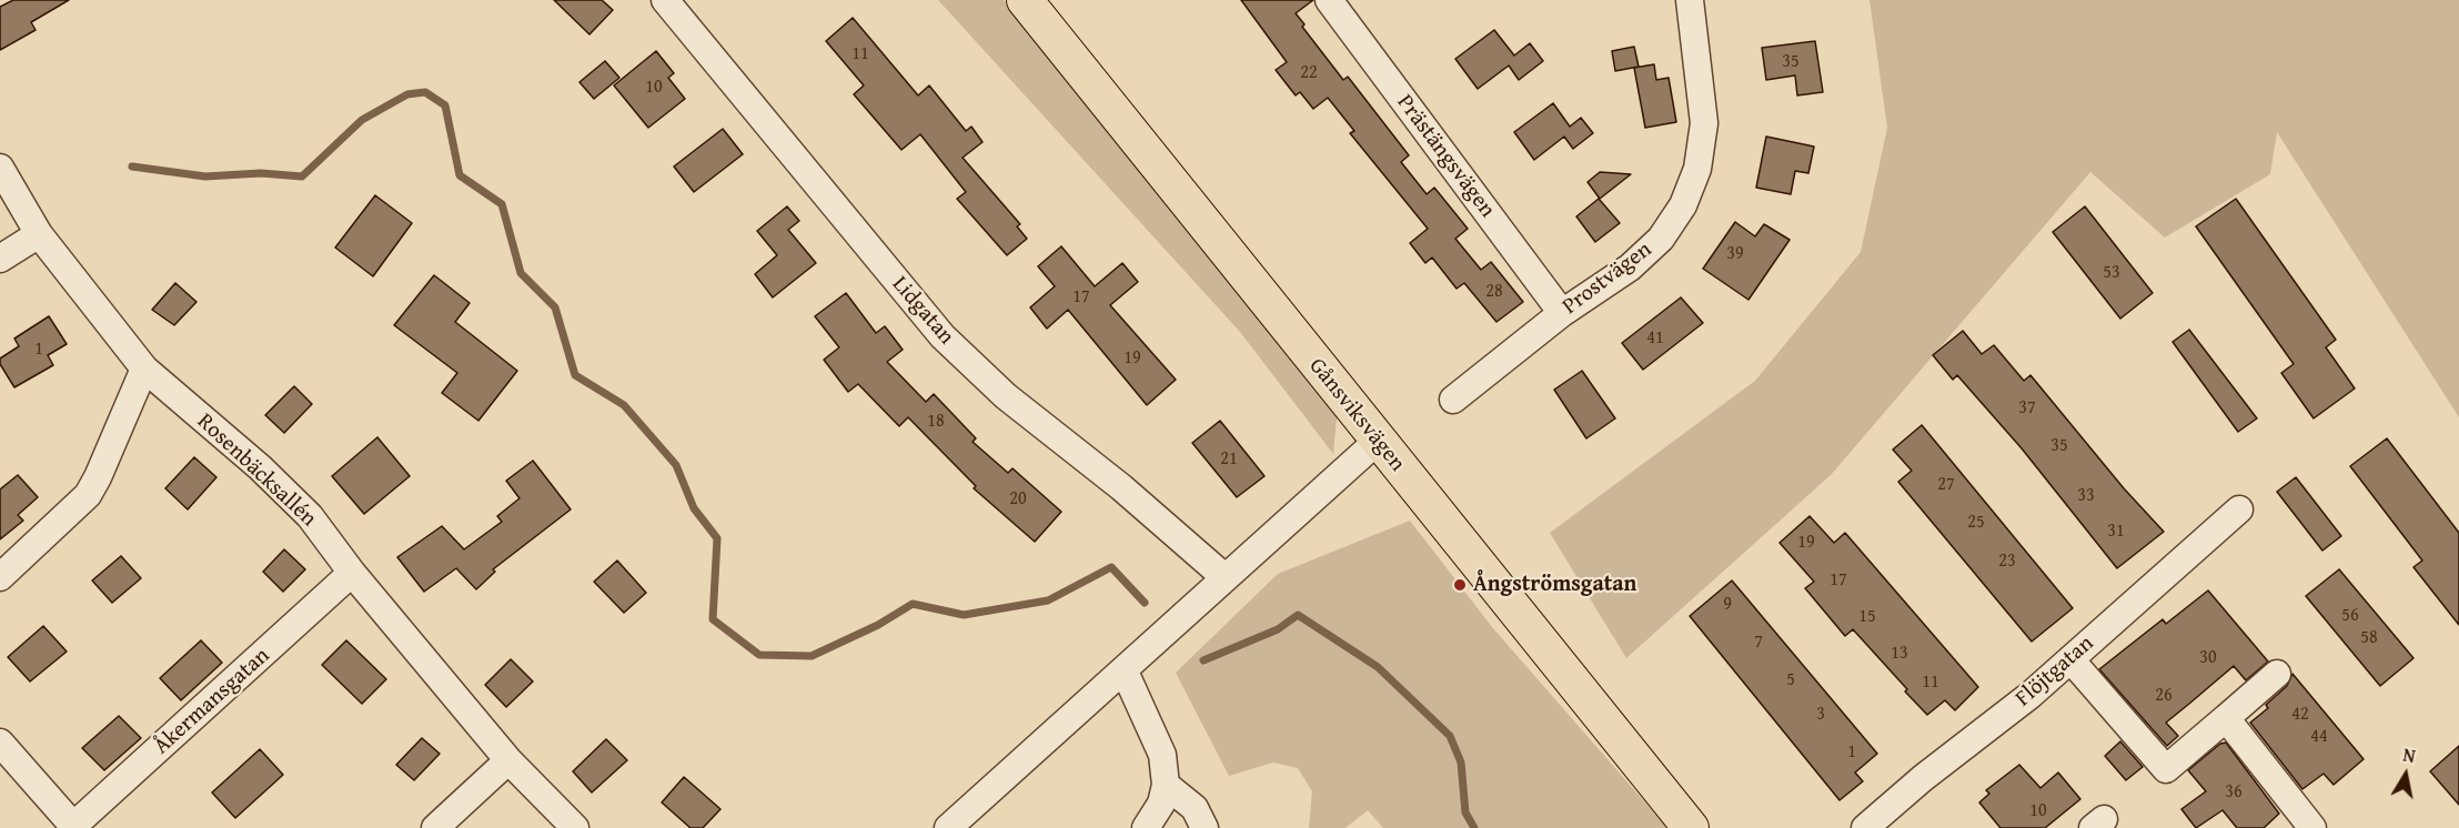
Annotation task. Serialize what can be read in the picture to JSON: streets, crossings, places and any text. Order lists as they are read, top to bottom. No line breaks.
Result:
{"streets":{"main road":["Gånsviksvägen"],"street":["Prästängsvägen","Prostvägen","Lidgatan","Rosenbäcksallén","Flöjtgatan","Åkermansgatan"]},"crossings":[["Prästängsvägen","Prostvägen"],["Rosenbäcksallén","Åkermansgatan"]],"places":["Ångströmsgatan"],"house_numbers":["11","35","22","10","39","53","28","17","41","1","19","37","18","35","21","27","33","20","25","31","19","23","17","9","56","15","58","7","13","30","5","11","26","3","42","44","1","36","10"],"north":"top"}
